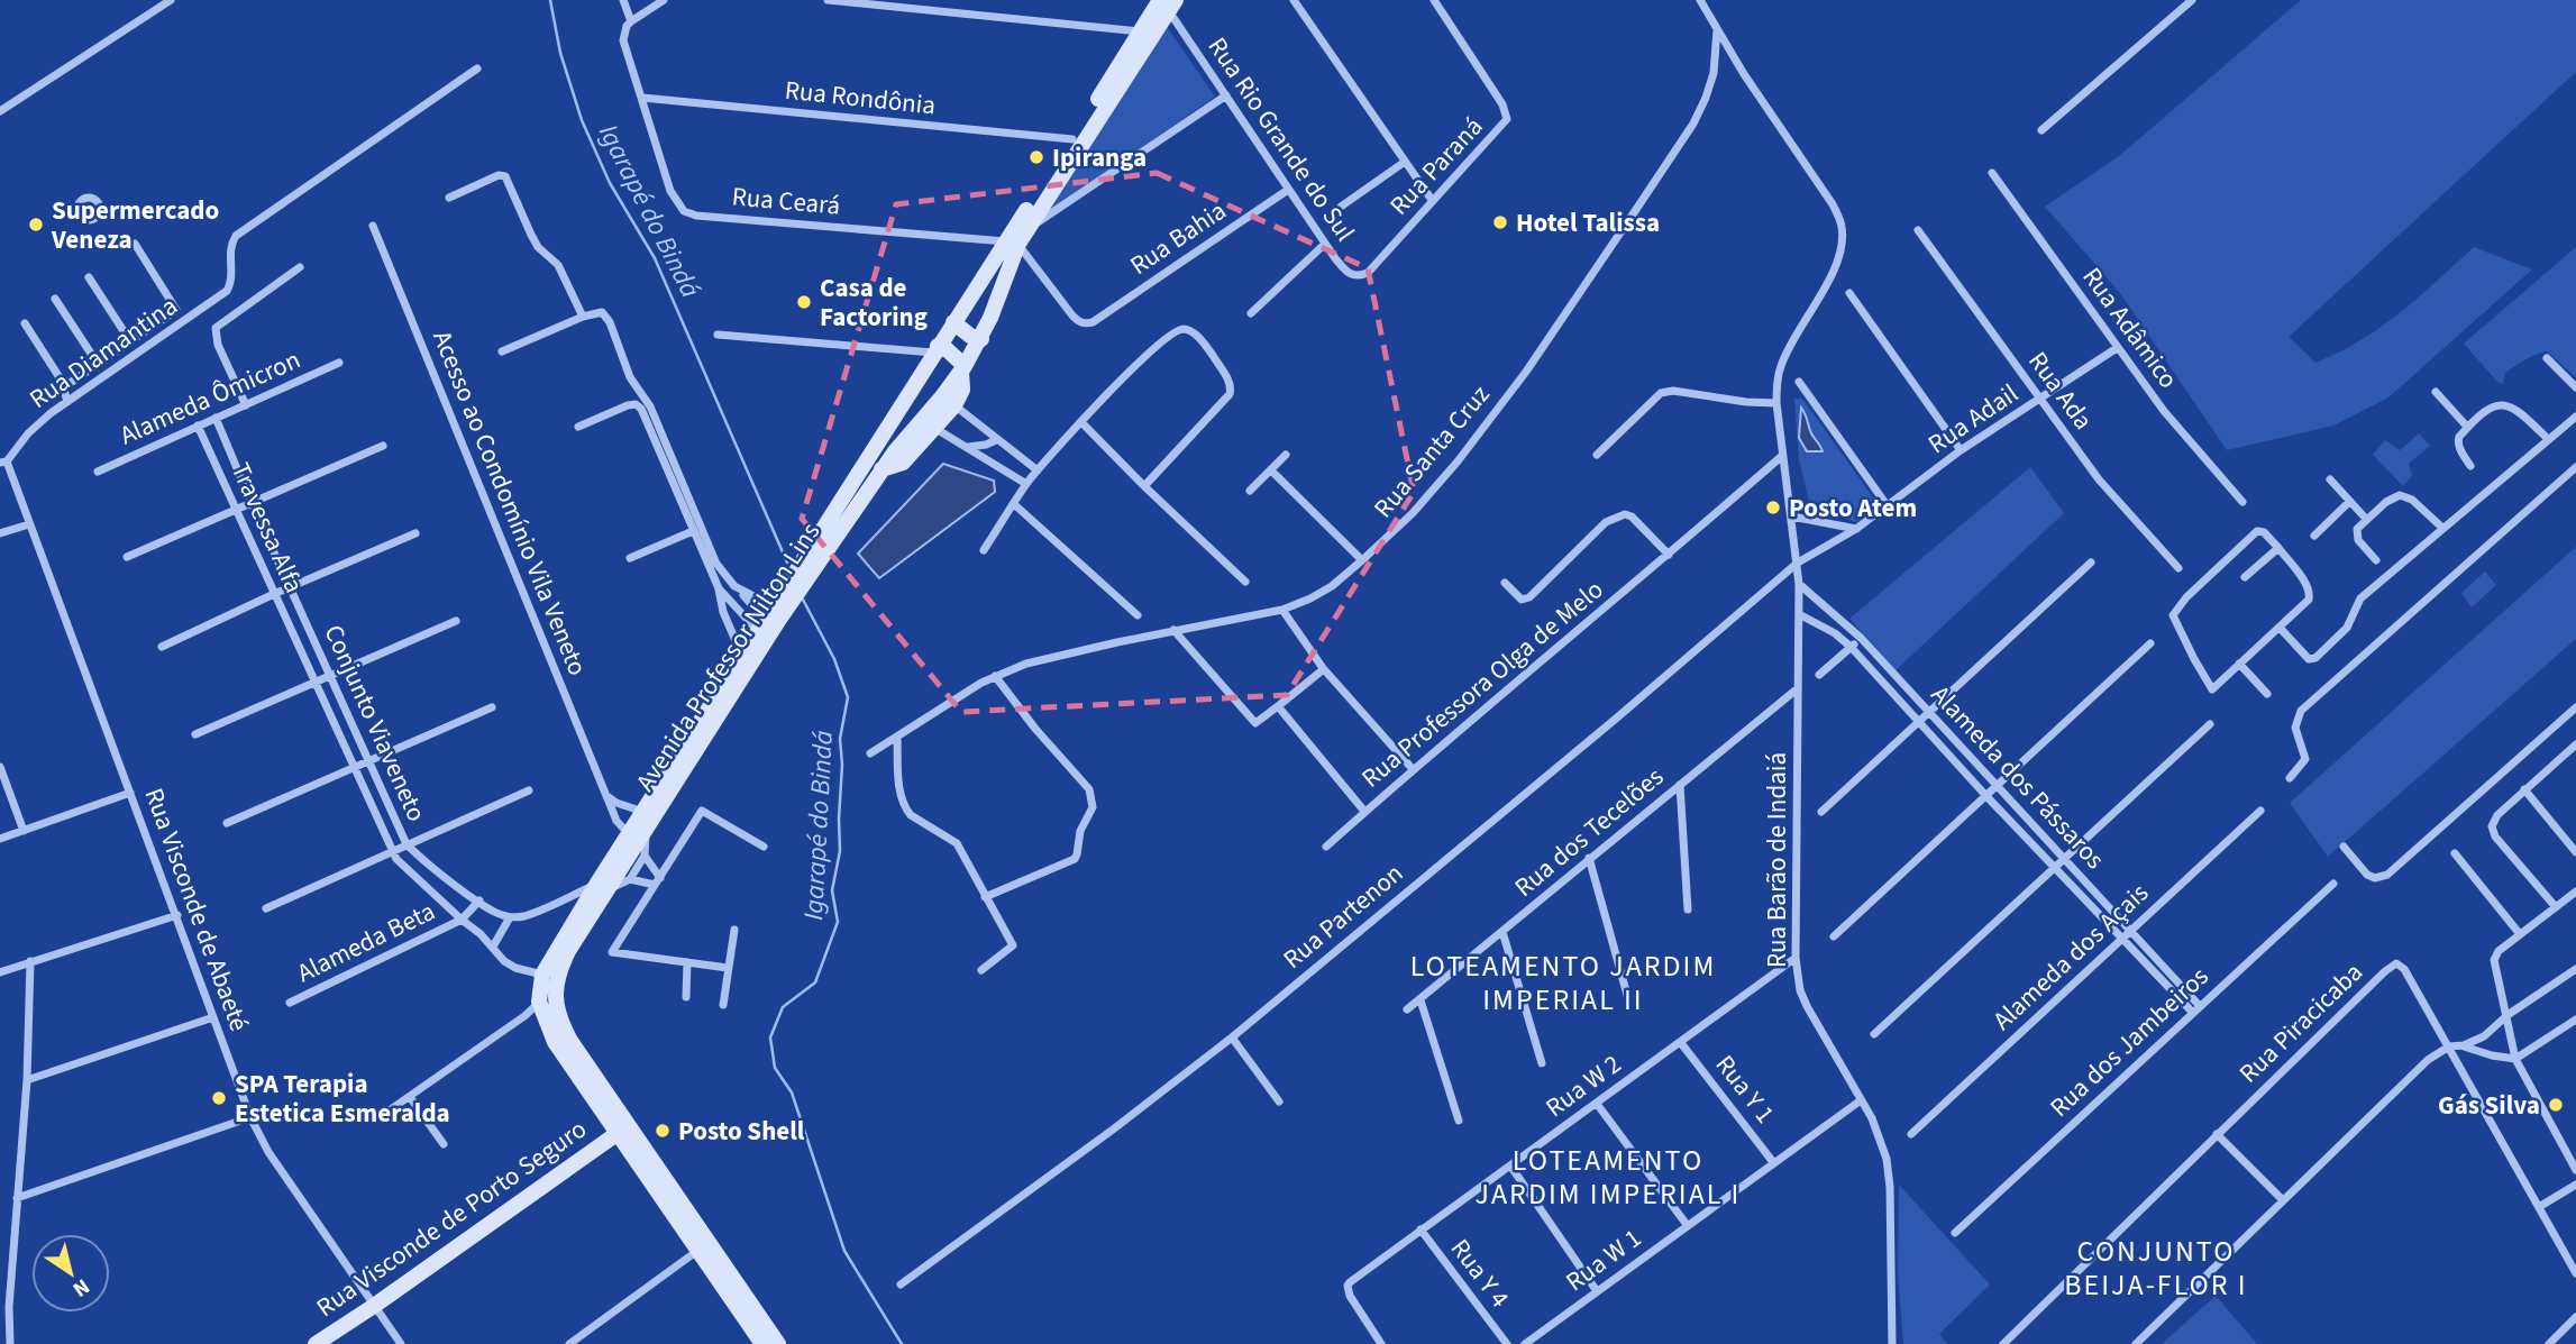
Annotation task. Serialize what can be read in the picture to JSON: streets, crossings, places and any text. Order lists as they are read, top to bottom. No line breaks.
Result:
{"streets":{"main road":["Avenida Professor Nilton Lins","Rua Visconde de Porto Seguro"],"street":["Rua Rondônia","Rua Rio Grande do Sul","Rua Paraná","Rua Ceará","Rua Bahia","Rua Adâmico","Rua Diamantina","Rua Ada","Alameda Ômicron","Rua Adail","Rua Santa Cruz","Acesso ao Condomínio Vila Veneto","Travessa Alfa","Rua Professora Olga de Melo","Conjunto Viaveneto","Alameda dos Pássaros","Rua dos Tecelões","Rua Barão de Indaiá","Rua Visconde de Abaeté","Rua Partenon","Alameda Beta","Alameda dos Açais","Rua Piracicaba","Rua dos Jambeiros","Rua W 2","Rua Y 1","Rua W 1","Rua Y 4"]},"crossings":[["Rua Rondônia","Rua Ceará"],["Rua Rondônia","Avenida Professor Nilton Lins"],["Rua Rio Grande do Sul","Rua Paraná"],["Rua Rio Grande do Sul","Rua Bahia"],["Rua Rio Grande do Sul","Avenida Professor Nilton Lins"],["Rua Ceará","Rua Bahia"],["Rua Ceará","Avenida Professor Nilton Lins"],["Rua Bahia","Avenida Professor Nilton Lins"],["Rua Adâmico","Rua Adail"],["Rua Diamantina","Rua Visconde de Abaeté"],["Rua Ada","Rua Adail"],["Alameda Ômicron","Travessa Alfa"],["Alameda Ômicron","Conjunto Viaveneto"],["Rua Adail","Rua Barão de Indaiá"],["Rua Adail","Rua Partenon"],["Rua Santa Cruz","Rua Barão de Indaiá"],["Acesso ao Condomínio Vila Veneto","Avenida Professor Nilton Lins"],["Travessa Alfa","Avenida Professor Nilton Lins"],["Travessa Alfa","Alameda Beta"],["Rua Professora Olga de Melo","Rua Barão de Indaiá"],["Alameda dos Pássaros","Rua Barão de Indaiá"],["Alameda dos Pássaros","Alameda dos Açais"],["Alameda dos Pássaros","Rua dos Jambeiros"],["Rua dos Tecelões","Rua Barão de Indaiá"],["Rua Barão de Indaiá","Rua Partenon"],["Rua Barão de Indaiá","Rua W 2"],["Rua Barão de Indaiá","Rua W 1"],["Rua Visconde de Abaeté","Rua Visconde de Porto Seguro"],["Rua W 2","Rua Y 1"],["Rua W 2","Rua Y 4"],["Rua Y 1","Rua W 1"]],"districts":["LOTEAMENTO JARDIM IMPERIAL II","LOTEAMENTO JARDIM IMPERIAL I","CONJUNTO BEIJA-FLOR I"],"water":["Igarapé do Bindá"],"places":["Ipiranga","Hotel Talissa","Supermercado Veneza","Casa de Factoring","Posto Atem","SPA Terapia Estetica Esmeralda","Gás Silva","Posto Shell"],"north":"bottom right"}
